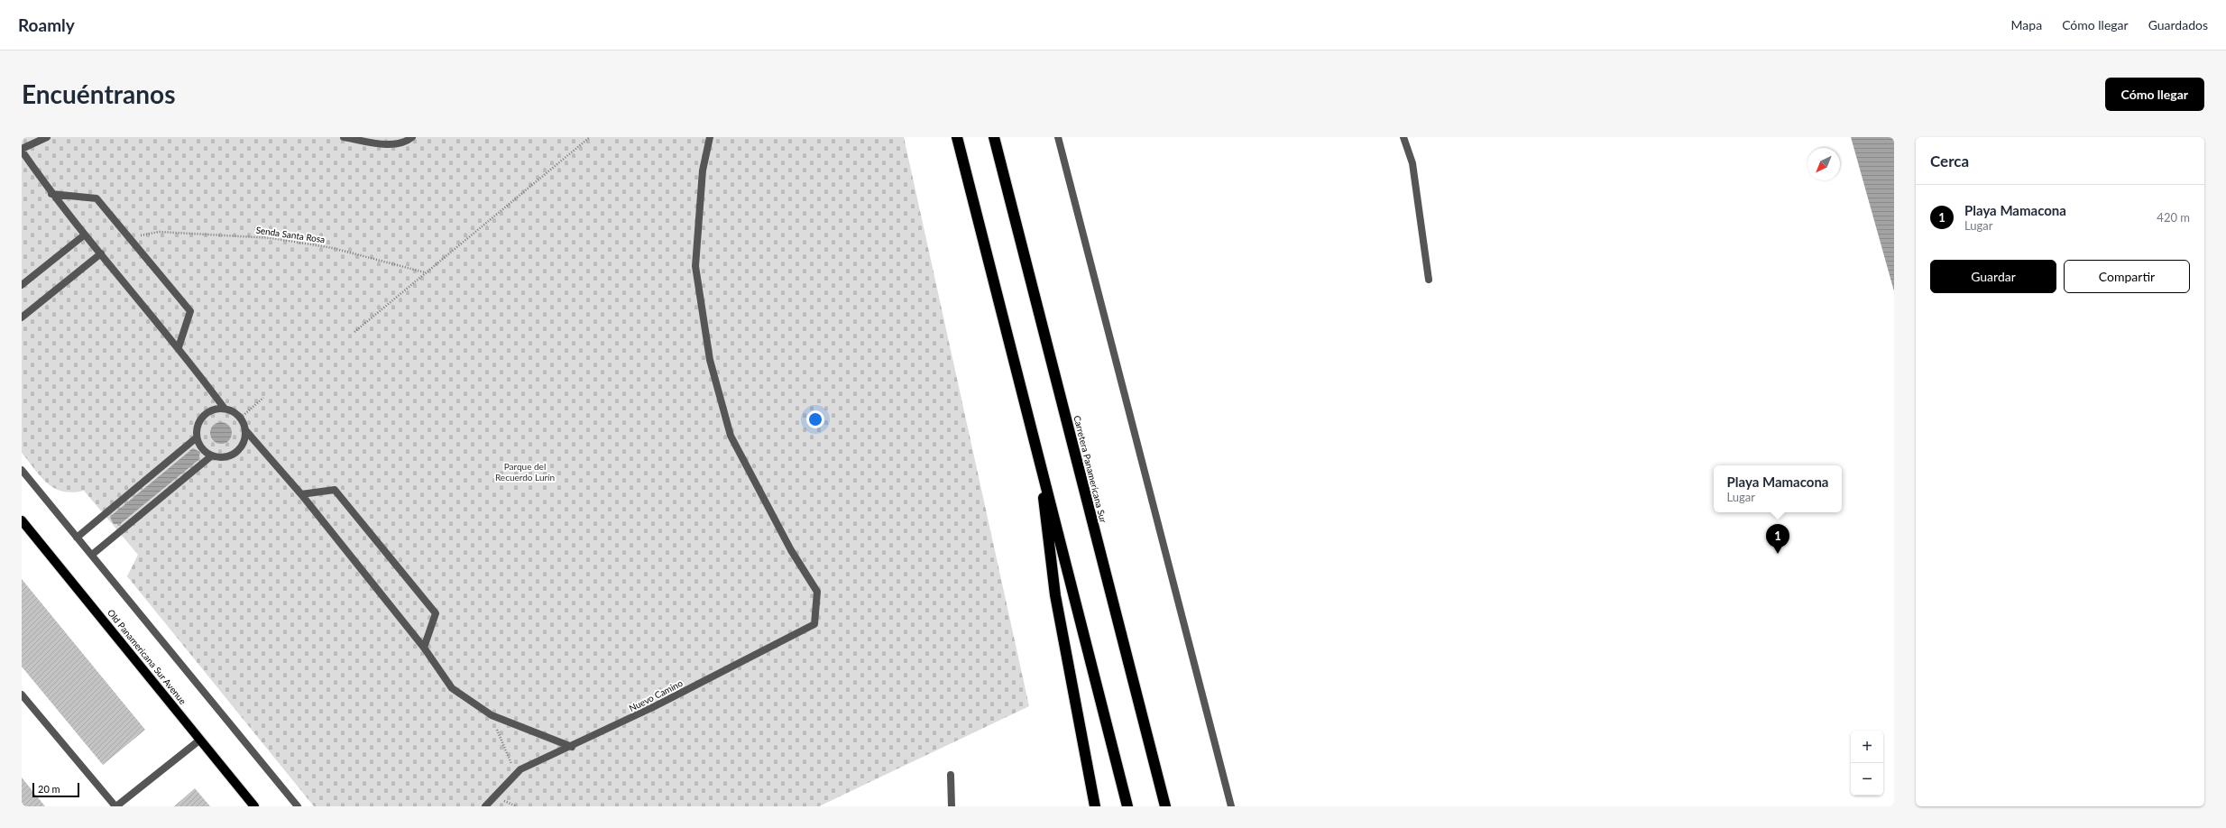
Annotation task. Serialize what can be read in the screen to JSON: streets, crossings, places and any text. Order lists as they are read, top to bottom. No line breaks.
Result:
{"streets":{"highway":["Carretera Panamericana Sur"],"main road":["Old Panamericana Sur Avenue"],"street":["Nuevo Camino"],"path":["Senda Santa Rosa"]},"parks":["Parque del Recuerdo Lurín"],"scale_bar":"20 m","north":"bottom left","page":{"header":"Roamly","nav":["Mapa","Cómo llegar","Guardados"],"buttons":["Cómo llegar",["Guardar","Compartir"]],"title":"Encuéntranos","heading":"Cerca","list":[{"mark":"1","name":"Playa Mamacona","note":"Lugar","value":"420 m"}],"popup":["Playa Mamacona","Lugar"],"pins":"1","map_buttons":["+","−"],"scale":"20 m"}}
